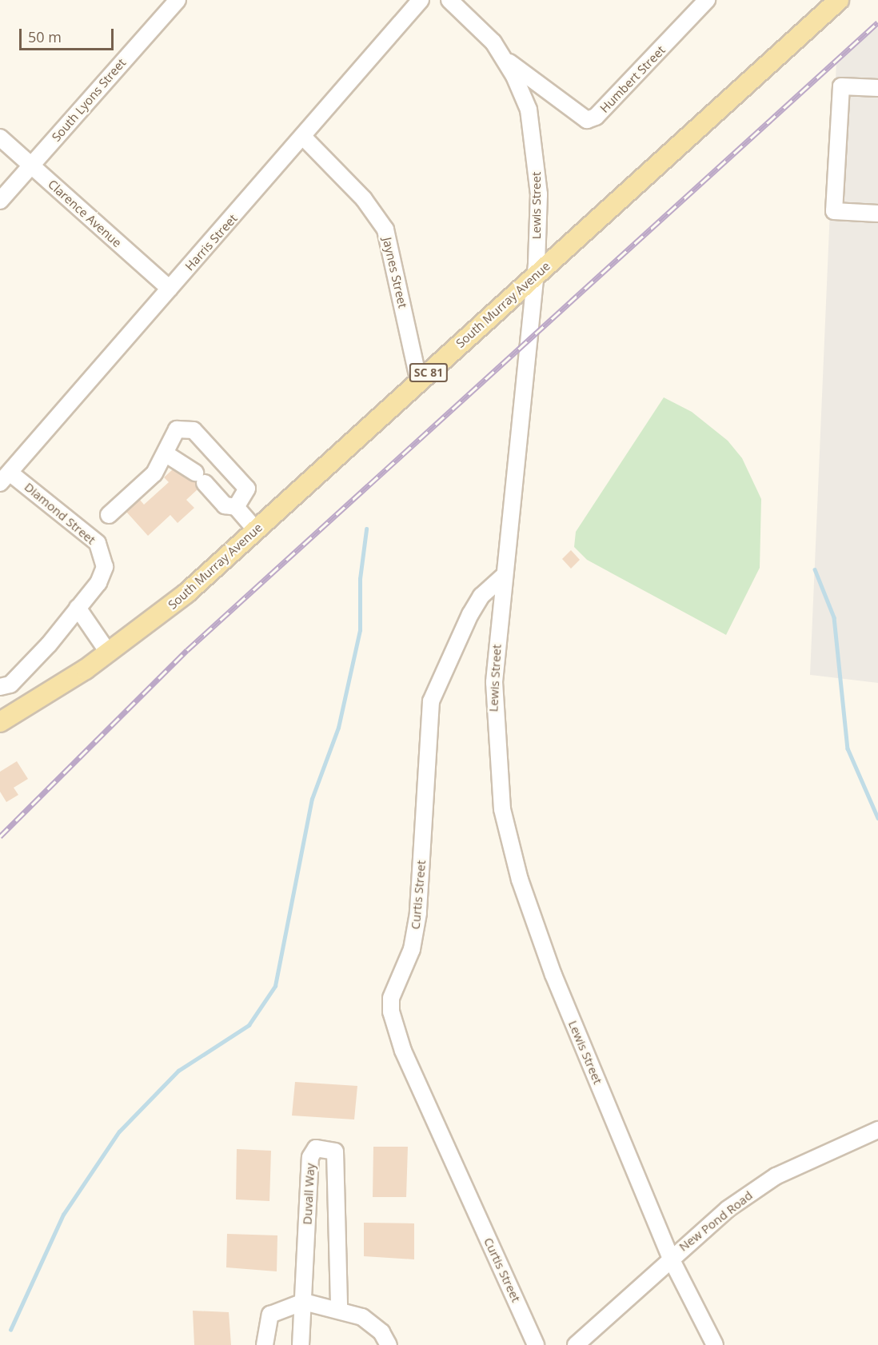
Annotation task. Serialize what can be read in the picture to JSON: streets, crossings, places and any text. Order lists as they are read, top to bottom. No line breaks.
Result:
{"streets":{"main road":["South Murray Avenue","SC 81"],"street":["Humbert Street","South Lyons Street","Lewis Street","Clarence Avenue","Harris Street","Jaynes Street","Diamond Street","Curtis Street","Duvall Way","New Pond Road"]},"crossings":[["Humbert Street","Lewis Street"],["South Lyons Street","Clarence Avenue"],["Lewis Street","South Murray Avenue"],["Lewis Street","Curtis Street"],["Lewis Street","New Pond Road"],["Clarence Avenue","Harris Street"],["Harris Street","Jaynes Street"],["Harris Street","Diamond Street"],["Jaynes Street","South Murray Avenue"]],"scale_bar":"50 m"}
